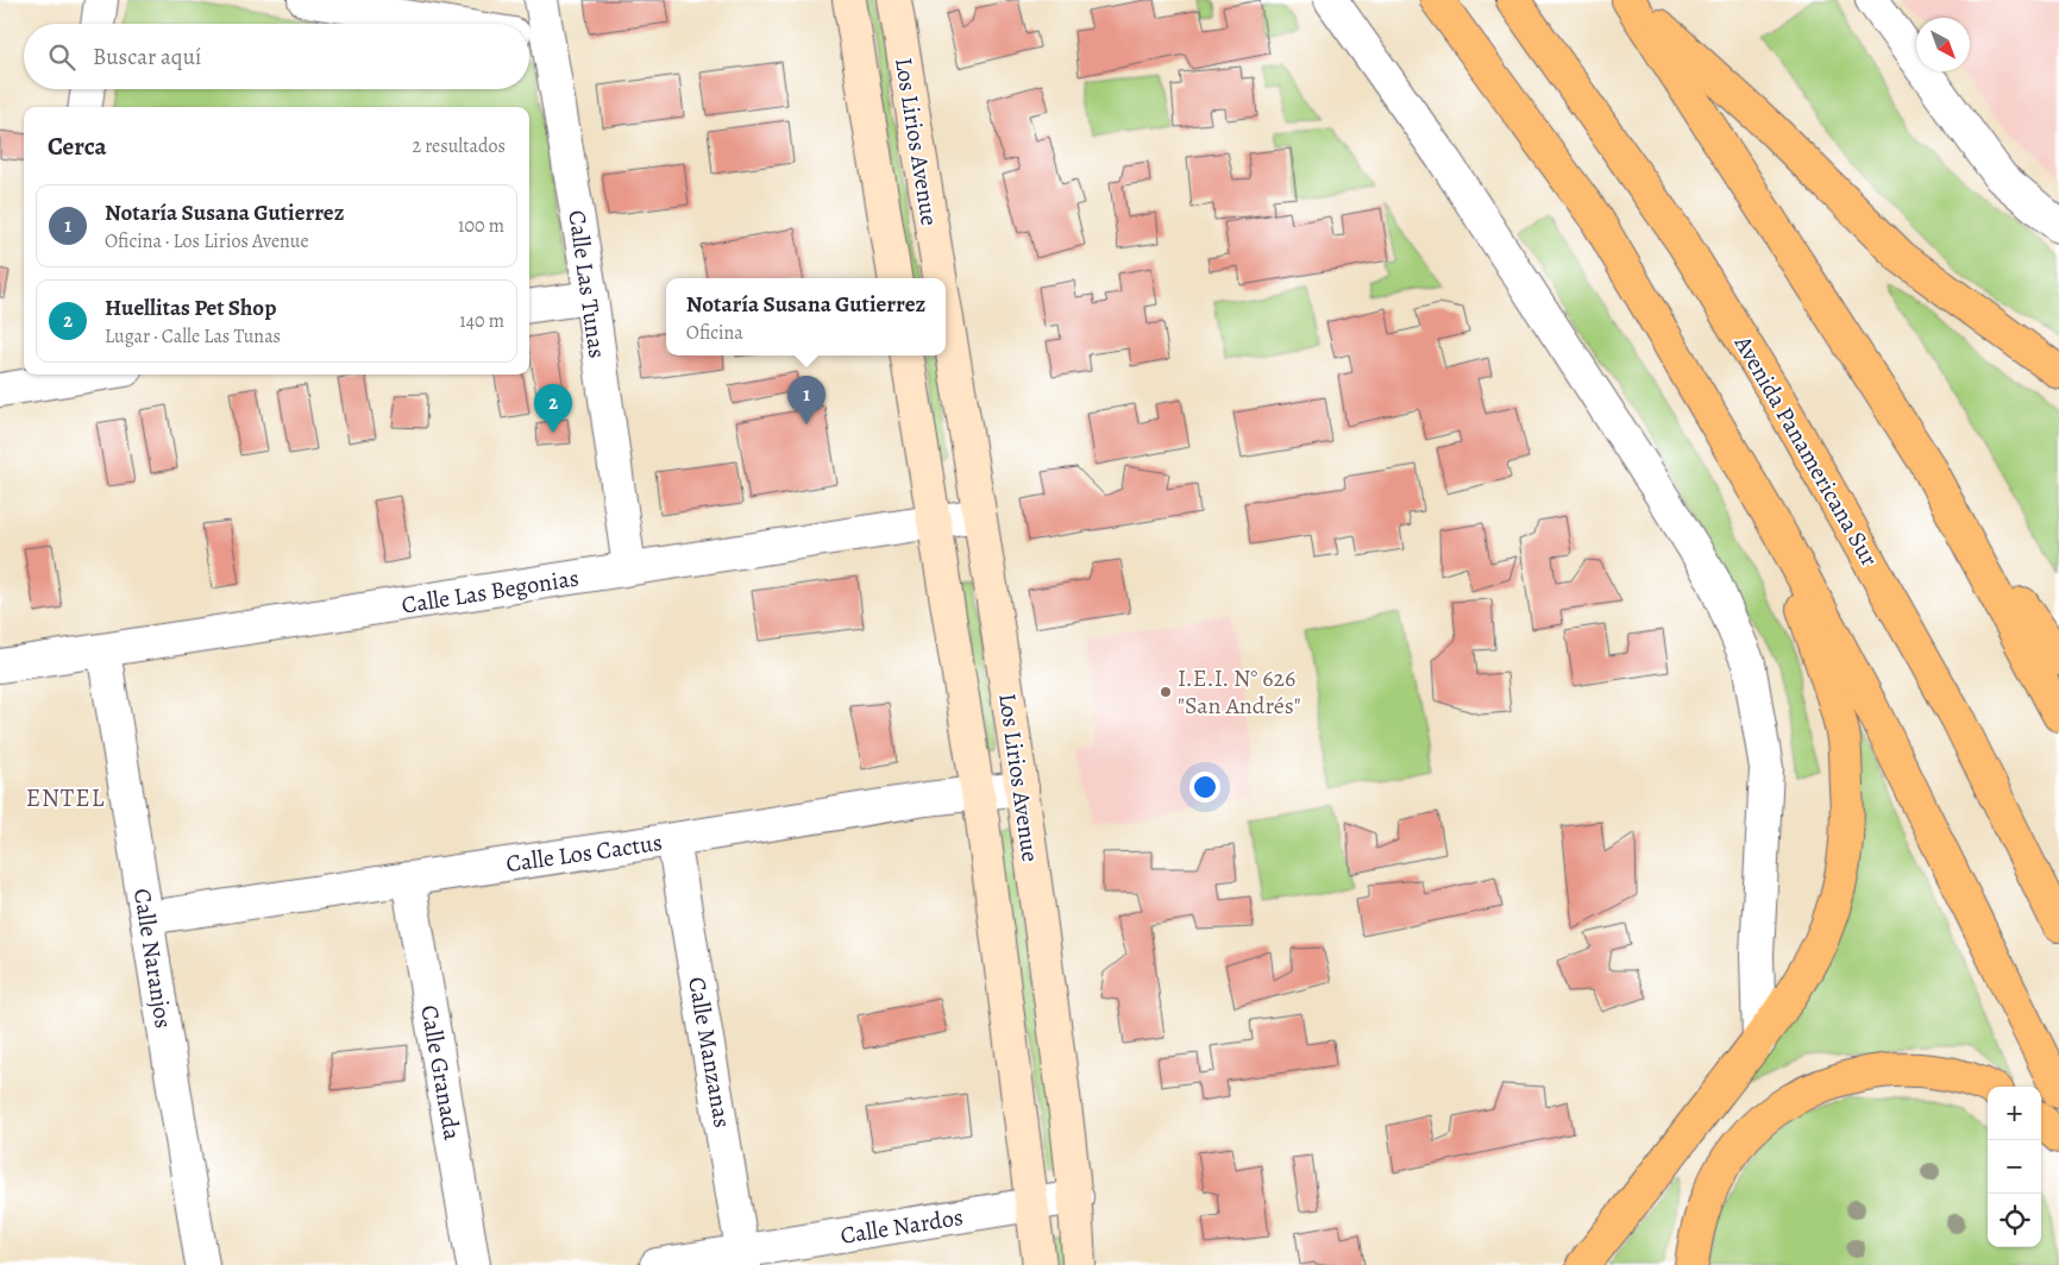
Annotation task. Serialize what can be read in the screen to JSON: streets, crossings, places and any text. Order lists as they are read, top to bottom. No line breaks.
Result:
{"streets":{"highway":["Avenida Panamericana Sur"],"main road":["Los Lirios Avenue"],"street":["Calle Las Tunas","Calle Las Begonias","Calle Los Cactus","Calle Naranjos","Calle Manzanas","Calle Granada","Calle Nardos"]},"crossings":[["Los Lirios Avenue","Calle Las Begonias"],["Los Lirios Avenue","Calle Los Cactus"],["Los Lirios Avenue","Calle Nardos"],["Calle Las Tunas","Calle Las Begonias"],["Calle Las Begonias","Calle Naranjos"],["Calle Los Cactus","Calle Naranjos"],["Calle Los Cactus","Calle Manzanas"],["Calle Los Cactus","Calle Granada"],["Calle Manzanas","Calle Nardos"]],"districts":["ENTEL"],"places":["I.E.I. N° 626 \"San Andrés\""],"north":"bottom right","page":{"search":"Buscar aquí","heading":["Cerca","2 resultados"],"list":[{"mark":"1","name":"Notaría Susana Gutierrez","note":"Oficina · Los Lirios Avenue","value":"100 m"},{"mark":"2","name":"Huellitas Pet Shop","note":"Lugar · Calle Las Tunas","value":"140 m"}],"popup":["Notaría Susana Gutierrez","Oficina"],"pins":["1","2"],"map_buttons":["+","−"]}}
